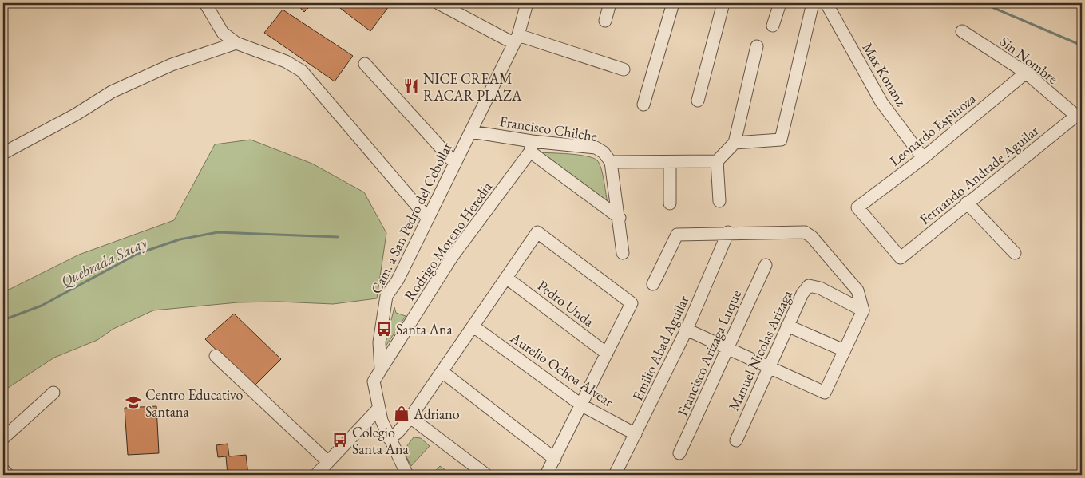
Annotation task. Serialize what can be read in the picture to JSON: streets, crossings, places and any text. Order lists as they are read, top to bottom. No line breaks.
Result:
{"streets":{"street":["Sin Nombre","Max Konanz","Francisco Chilche","Leonardo Espinoza","Fernando Andrade Aguilar","Cam. a San Pedro del Cebollar","Rodrigo Moreno Heredia","Pedro Unda","Emilio Abad Aguilar","Manuel Nicolas Arizaga","Francisco Arizaga Luque","Aurelio Ochoa Alvear"]},"crossings":[["Sin Nombre","Leonardo Espinoza"],["Sin Nombre","Fernando Andrade Aguilar"],["Max Konanz","Leonardo Espinoza"],["Francisco Chilche","Cam. a San Pedro del Cebollar"],["Francisco Chilche","Rodrigo Moreno Heredia"],["Leonardo Espinoza","Fernando Andrade Aguilar"],["Cam. a San Pedro del Cebollar","Rodrigo Moreno Heredia"],["Emilio Abad Aguilar","Aurelio Ochoa Alvear"]],"water":["Quebrada Sacay"],"places":{"restaurant":["NICE CREAM RACAR PLAZA"],"bus stop":["Santa Ana","Colegio Santa Ana"],"school or university":["Centro Educativo Santana"],"shop":["Adriano"]}}
